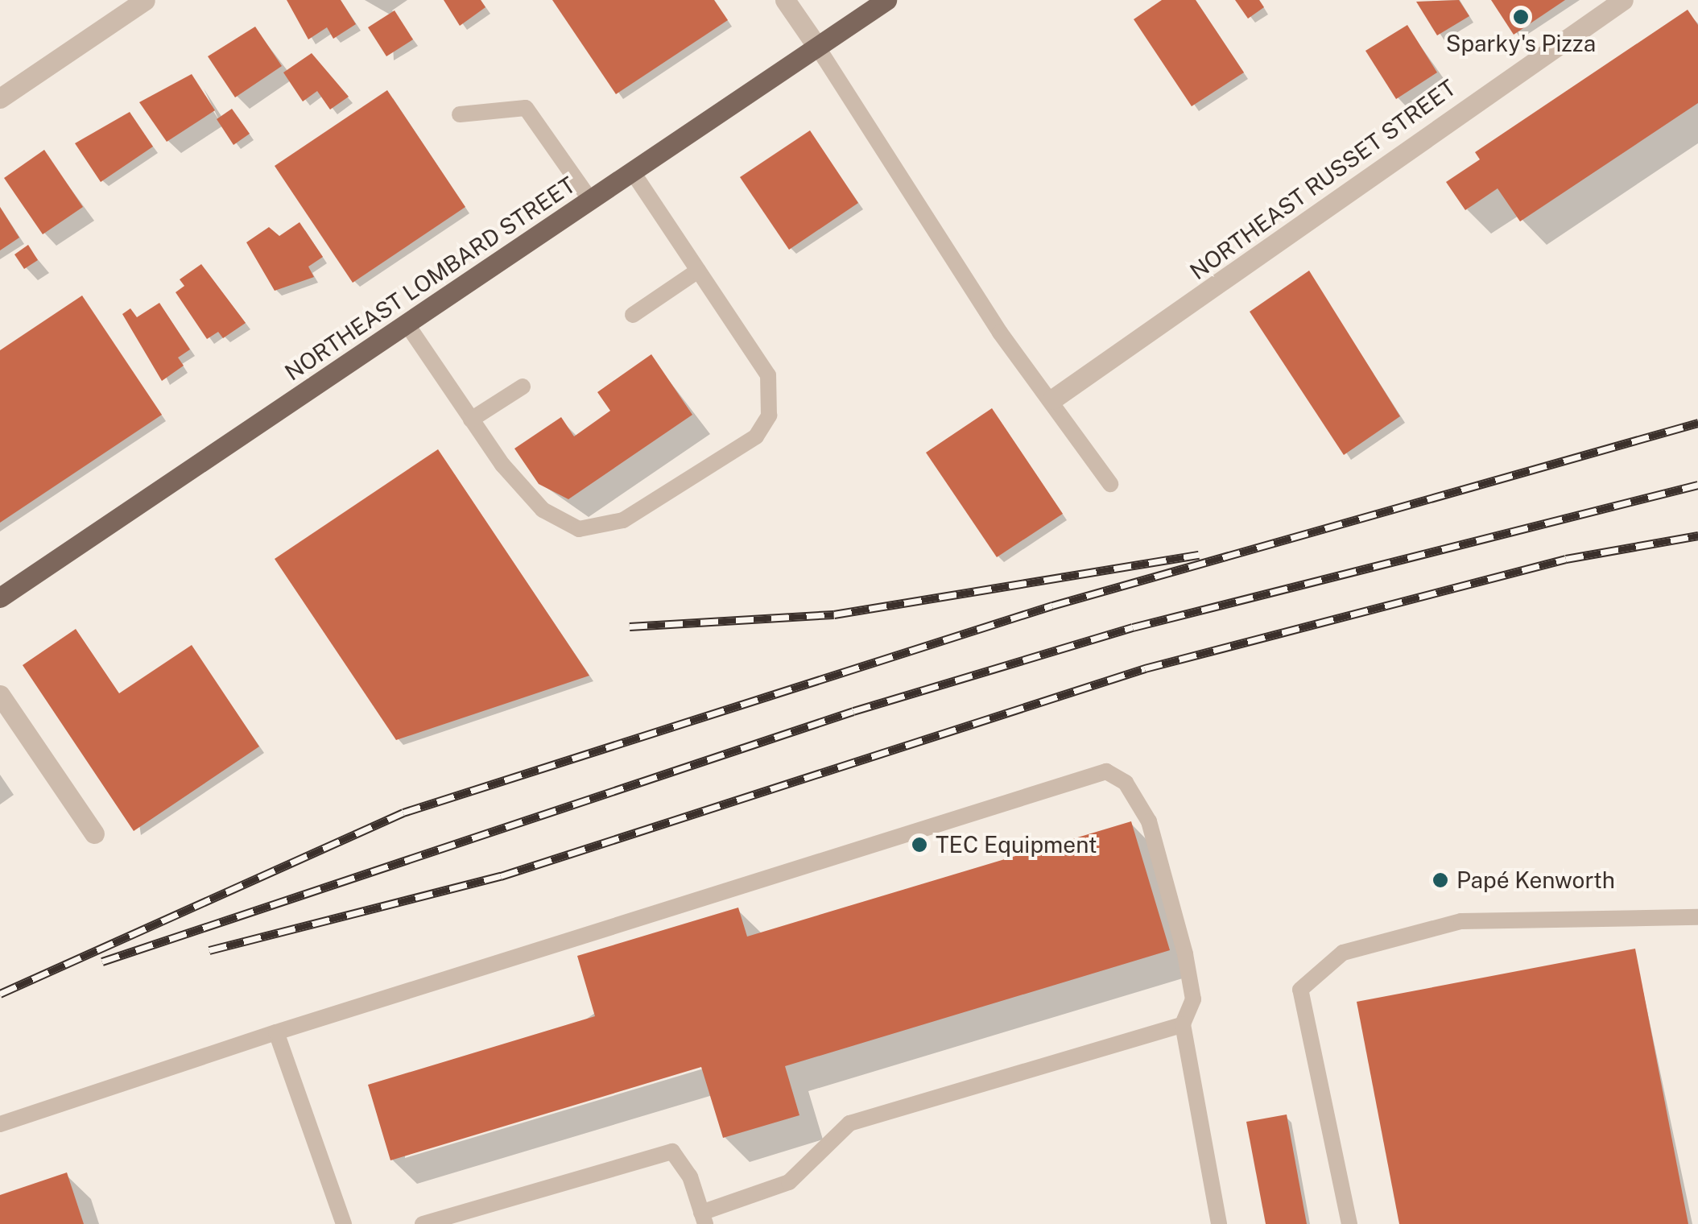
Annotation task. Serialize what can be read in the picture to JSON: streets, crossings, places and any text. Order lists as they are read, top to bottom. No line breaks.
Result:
{"streets":{"main road":["NORTHEAST LOMBARD STREET"],"street":["NORTHEAST RUSSET STREET"]},"places":["Sparky's Pizza","TEC Equipment","Papé Kenworth"]}
